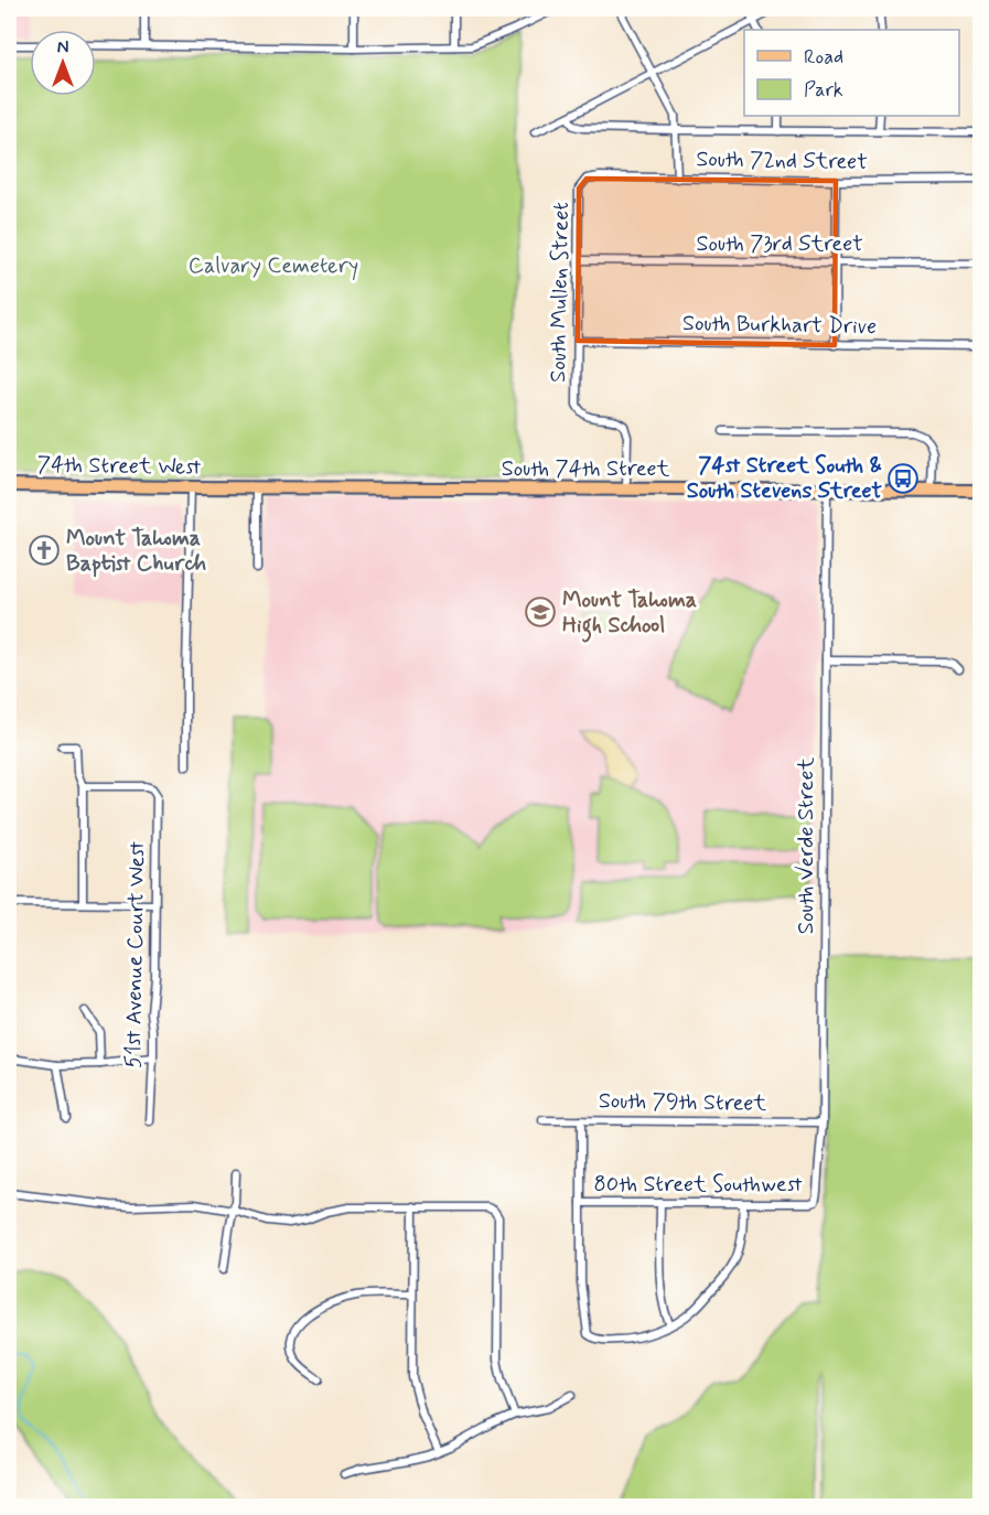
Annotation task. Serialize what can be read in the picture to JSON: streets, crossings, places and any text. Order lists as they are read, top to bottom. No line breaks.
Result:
{"streets":{"main road":["74th Street West","South 74th Street"],"street":["South 72nd Street","South 73rd Street","South Mullen Street","South Burkhart Drive","South Verde Street","51st Avenue Court West","South 79th Street","80th Street Southwest"]},"crossings":[["South 72nd Street","South Mullen Street"],["South 73rd Street","South Mullen Street"],["South Mullen Street","South Burkhart Drive"],["South Mullen Street","South 74th Street"],["74th Street West","South 74th Street"],["South 74th Street","South Verde Street"],["South Verde Street","South 79th Street"],["South Verde Street","80th Street Southwest"]],"parks":["Calvary Cemetery"],"places":{"bus stop":["74st Street South & South Stevens Street"],"church":["Mount Tahoma Baptist Church"],"school or university":["Mount Tahoma High School"]},"legend":["Road","Park"],"north":"top"}
